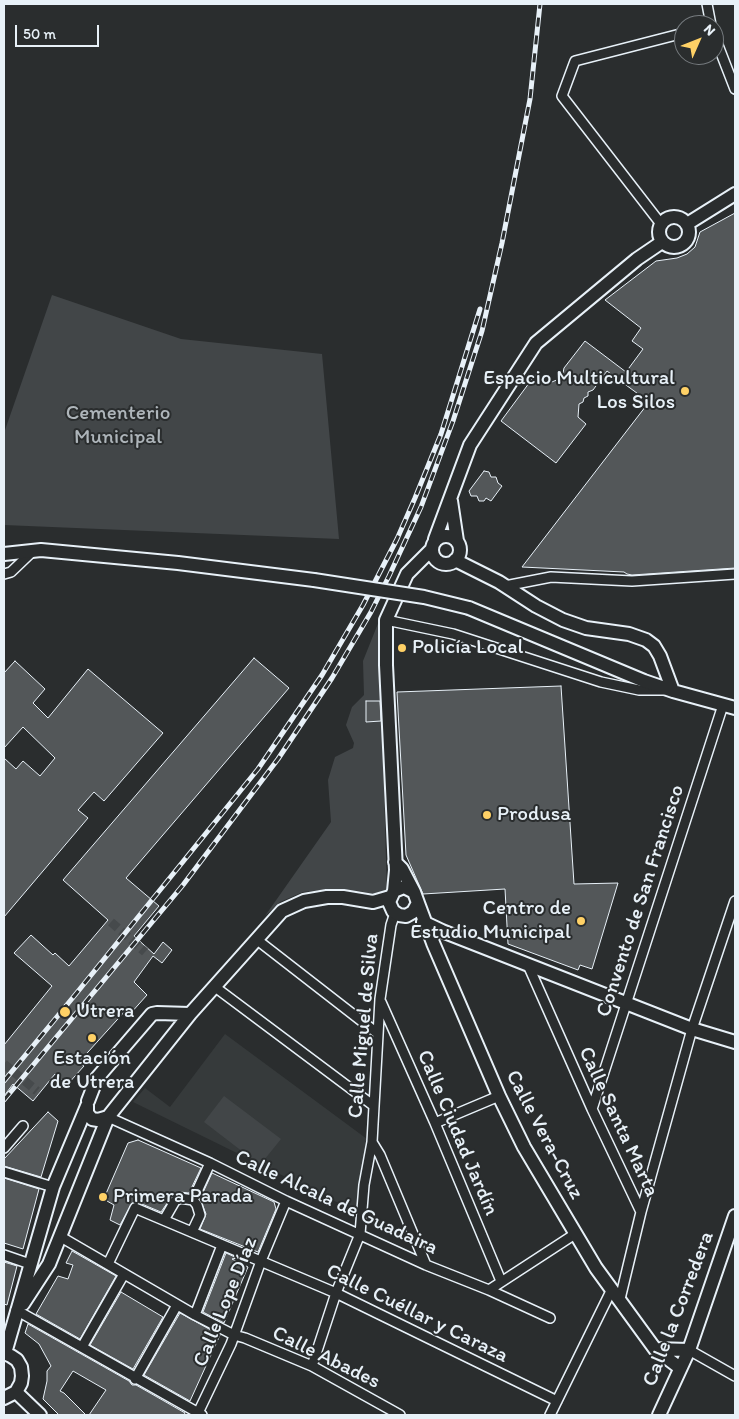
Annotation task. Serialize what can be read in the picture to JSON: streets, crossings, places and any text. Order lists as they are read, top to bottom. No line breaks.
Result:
{"streets":{"street":["Convento de San Francisco","Calle Miguel de Silva","Calle Santa Marta","Calle Ciudad Jardín","Calle Vera-Cruz","Calle Alcala de Guadaira","Calle Lope Díaz","Calle la Corredera","Calle Cuéllar y Caraza","Calle Abades"]},"crossings":[["Convento de San Francisco","Calle Santa Marta"],["Calle Miguel de Silva","Calle Ciudad Jardín"],["Calle Miguel de Silva","Calle Alcala de Guadaira"],["Calle Miguel de Silva","Calle Cuéllar y Caraza"],["Calle Miguel de Silva","Calle Abades"],["Calle Santa Marta","Calle Vera-Cruz"],["Calle Santa Marta","Calle Cuéllar y Caraza"],["Calle Vera-Cruz","Calle la Corredera"],["Calle Alcala de Guadaira","Calle Lope Díaz"],["Calle Lope Díaz","Calle Cuéllar y Caraza"],["Calle Lope Díaz","Calle Abades"],["Calle Cuéllar y Caraza","Calle Abades"]],"parks":["Cementerio Municipal"],"places":["Espacio Multicultural Los Silos","Policía Local","Produsa","Centro de Estudio Municipal","Utrera","Estación de Utrera","Primera Parada"],"scale_bar":"50 m","north":"top right"}
